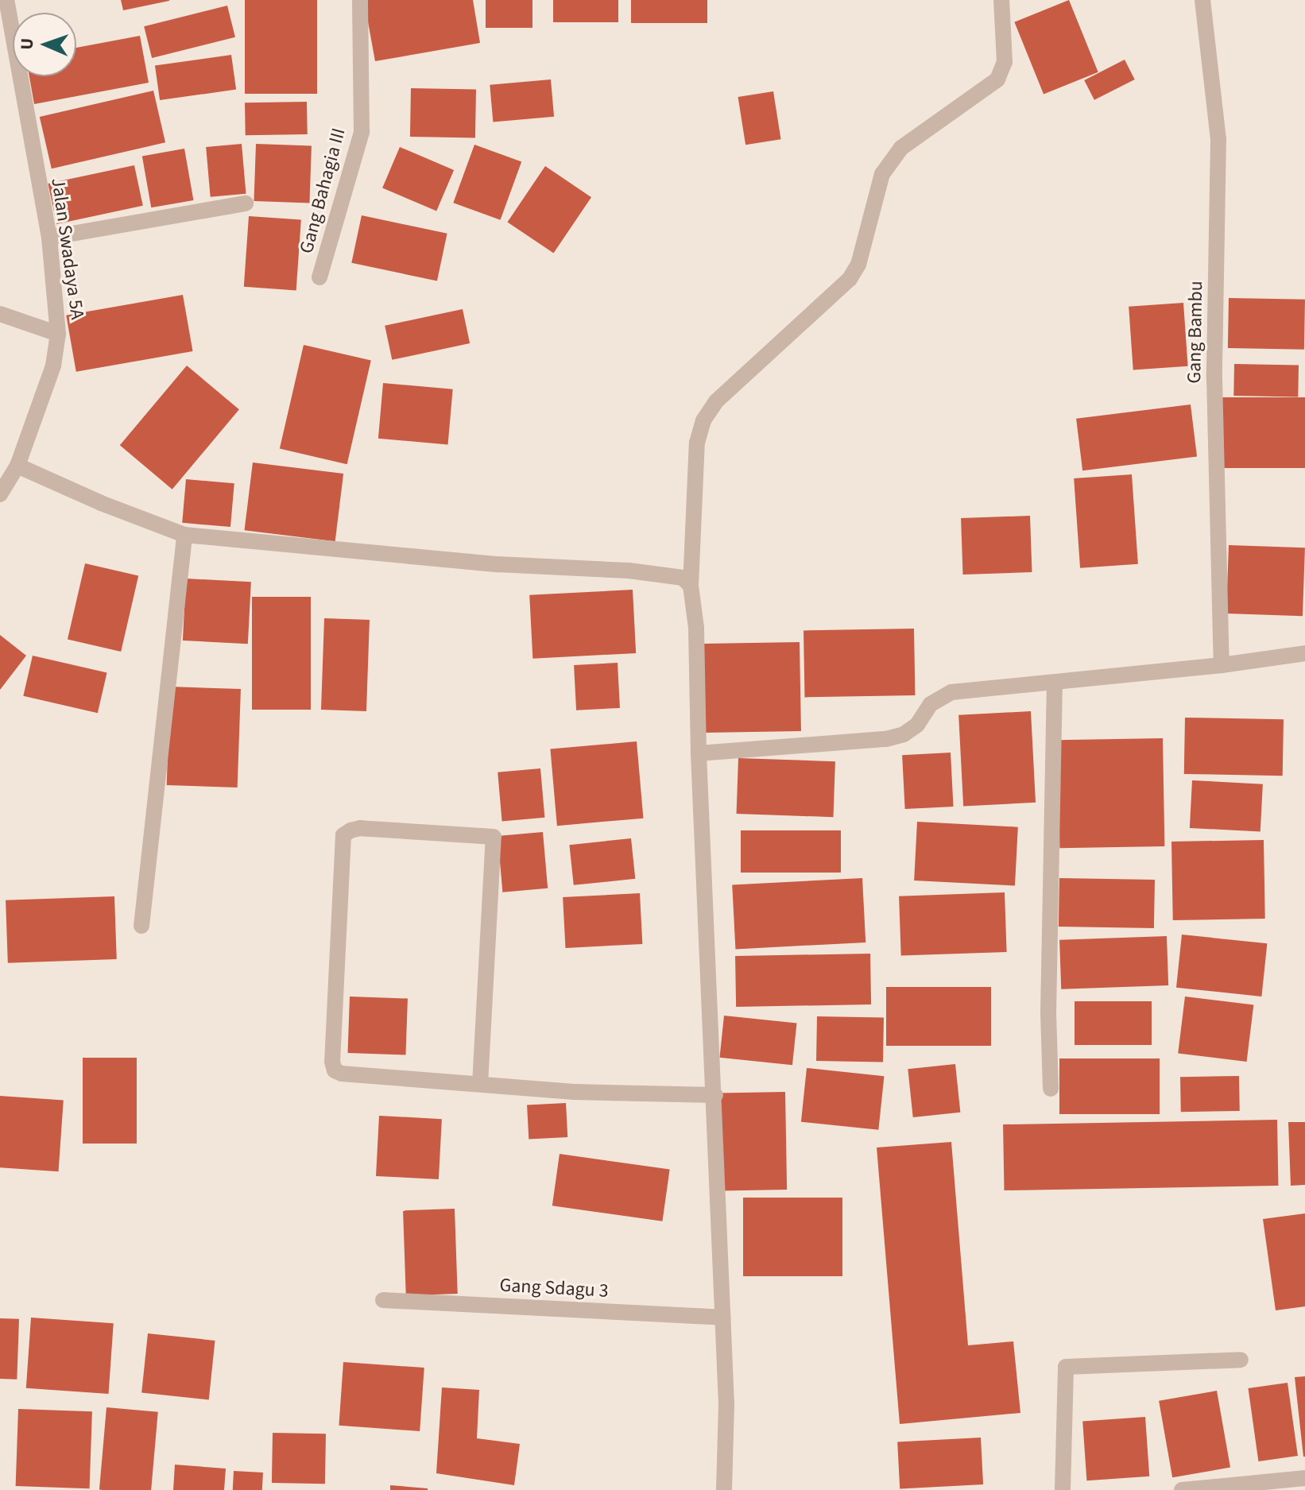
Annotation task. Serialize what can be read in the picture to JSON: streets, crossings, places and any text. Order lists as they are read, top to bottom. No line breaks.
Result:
{"streets":{"street":["Gang Bahagia III","Jalan Swadaya 5A","Gang Bambu","Gang Sdagu 3"]},"north":"left"}
